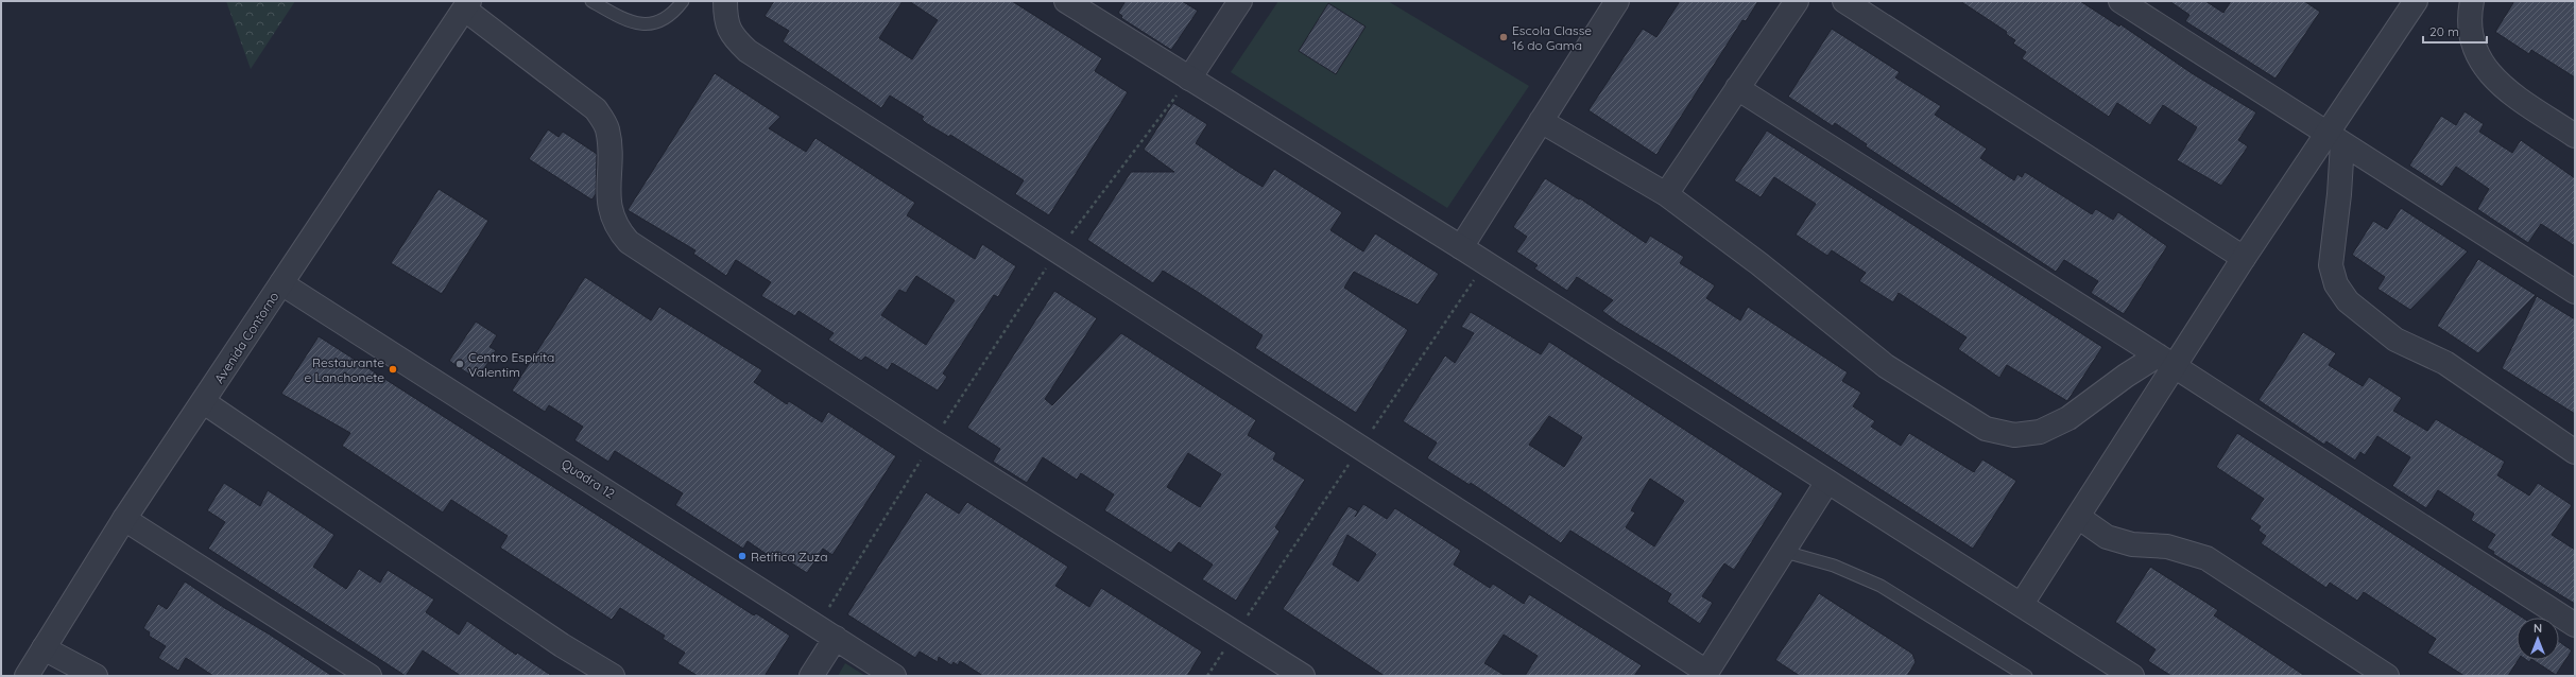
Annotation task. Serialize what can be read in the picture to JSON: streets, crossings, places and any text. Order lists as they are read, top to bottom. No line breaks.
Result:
{"streets":{"street":["Avenida Contorno","Quadra 12"]},"crossings":[["Avenida Contorno","Quadra 12"]],"places":["Escola Classe 16 do Gama","Centro Espírita Valentim","Restaurante e Lanchonete","Retífica Zuza"],"scale_bar":"20 m","north":"top"}
